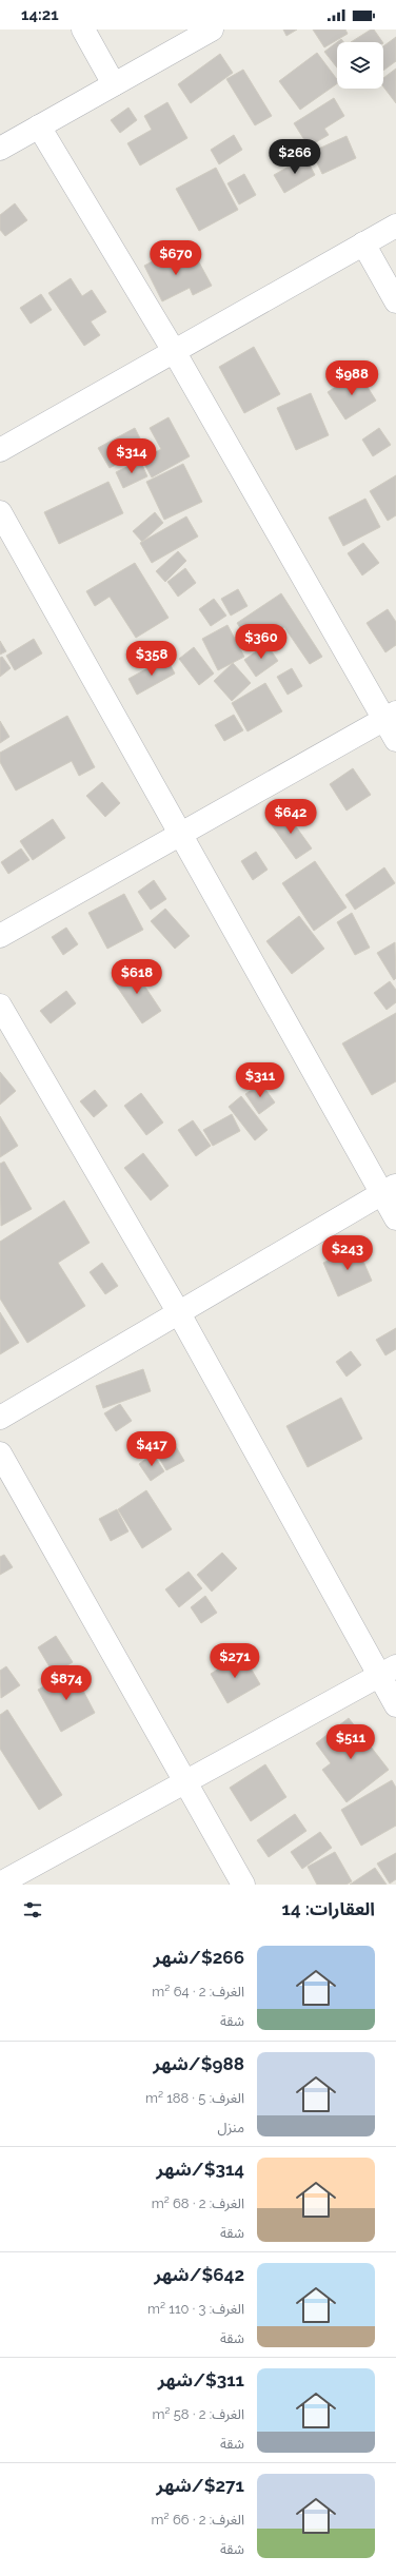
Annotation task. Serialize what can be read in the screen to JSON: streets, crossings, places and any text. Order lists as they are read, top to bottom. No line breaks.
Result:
{"page":{"status":"14:21","price":["$266","$670","$988","$314","$360","$358","$642","$618","$311","$243","$417","$271","$874","$511"],"heading":"العقارات: 14","list":[{"name":"$266/شهر","note":"الغرف: 2 · 64 m² · شقة"},{"name":"$988/شهر","note":"الغرف: 5 · 188 m² · منزل"},{"name":"$314/شهر","note":"الغرف: 2 · 68 m² · شقة"},{"name":"$642/شهر","note":"الغرف: 3 · 110 m² · شقة"},{"name":"$311/شهر","note":"الغرف: 2 · 58 m² · شقة"},{"name":"$271/شهر","note":"الغرف: 2 · 66 m² · شقة"}]}}
